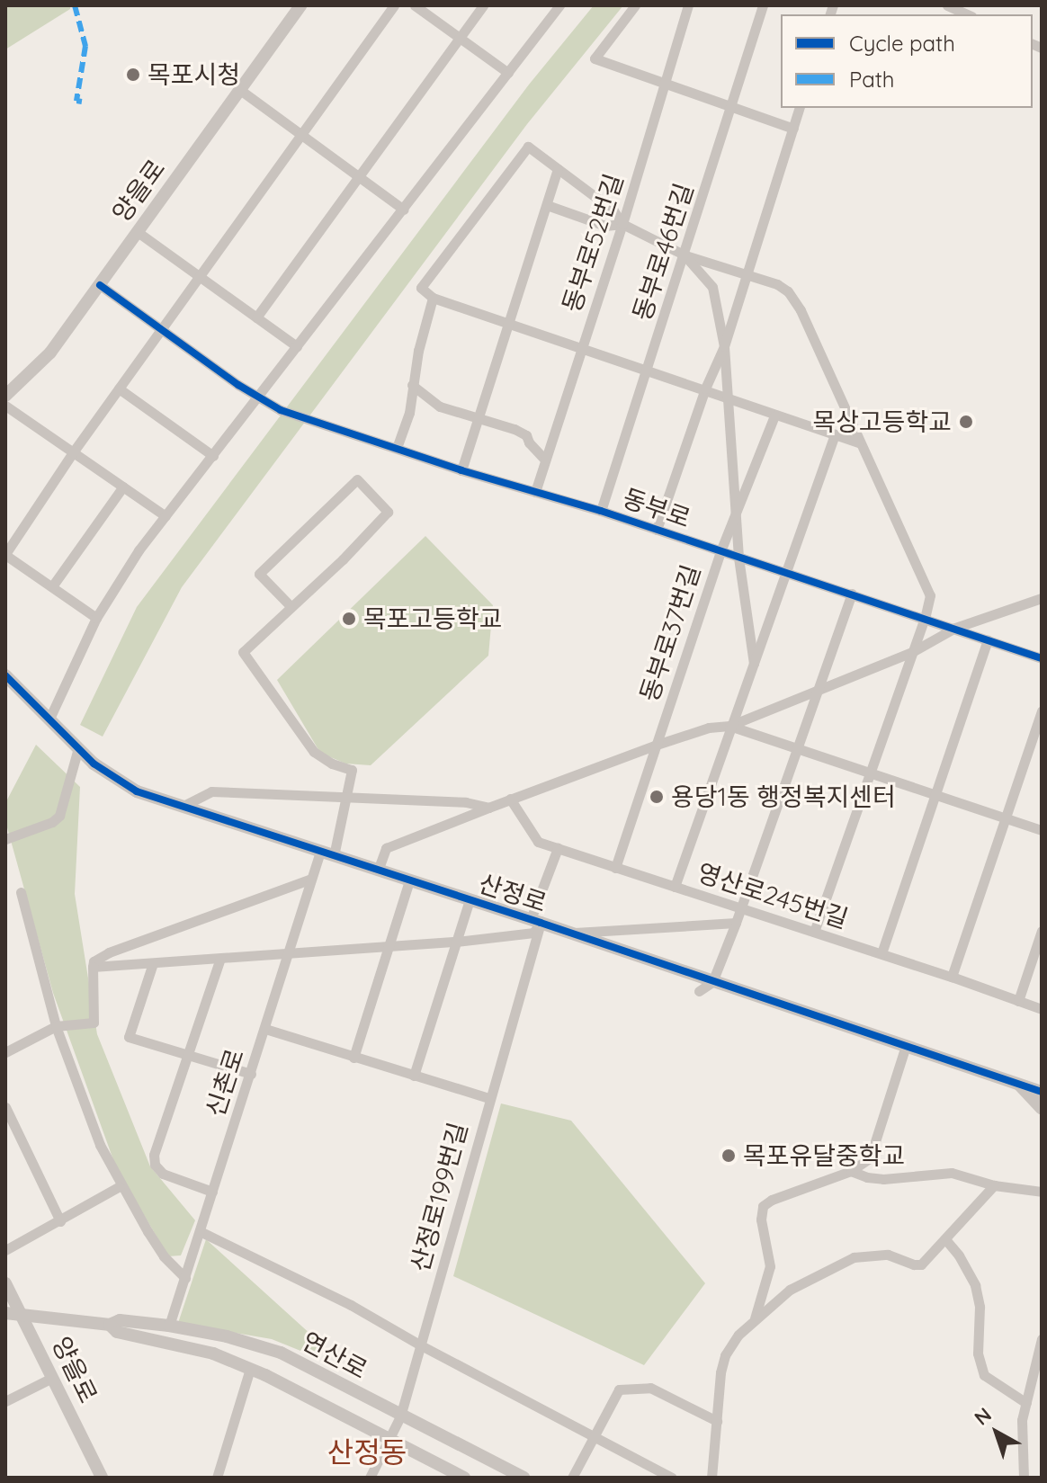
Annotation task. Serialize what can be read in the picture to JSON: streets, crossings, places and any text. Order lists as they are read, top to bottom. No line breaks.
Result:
{"streets":{"street":["양을로","동부로52번길","동부로46번길","동부로","동부로37번길","산정로","영산로245번길","신촌로","산정로199번길","연산로"]},"crossings":[["양을로","동부로"],["양을로","연산로"],["동부로52번길","동부로"],["동부로46번길","동부로"],["동부로","동부로37번길"],["동부로37번길","영산로245번길"],["산정로","신촌로"],["산정로","산정로199번길"],["영산로245번길","산정로199번길"],["신촌로","연산로"],["산정로199번길","연산로"]],"districts":["산정동"],"places":["목포시청","목상고등학교","목포고등학교","용당1동 행정복지센터","목포유달중학교"],"legend":["Cycle path","Path"],"north":"top left"}
